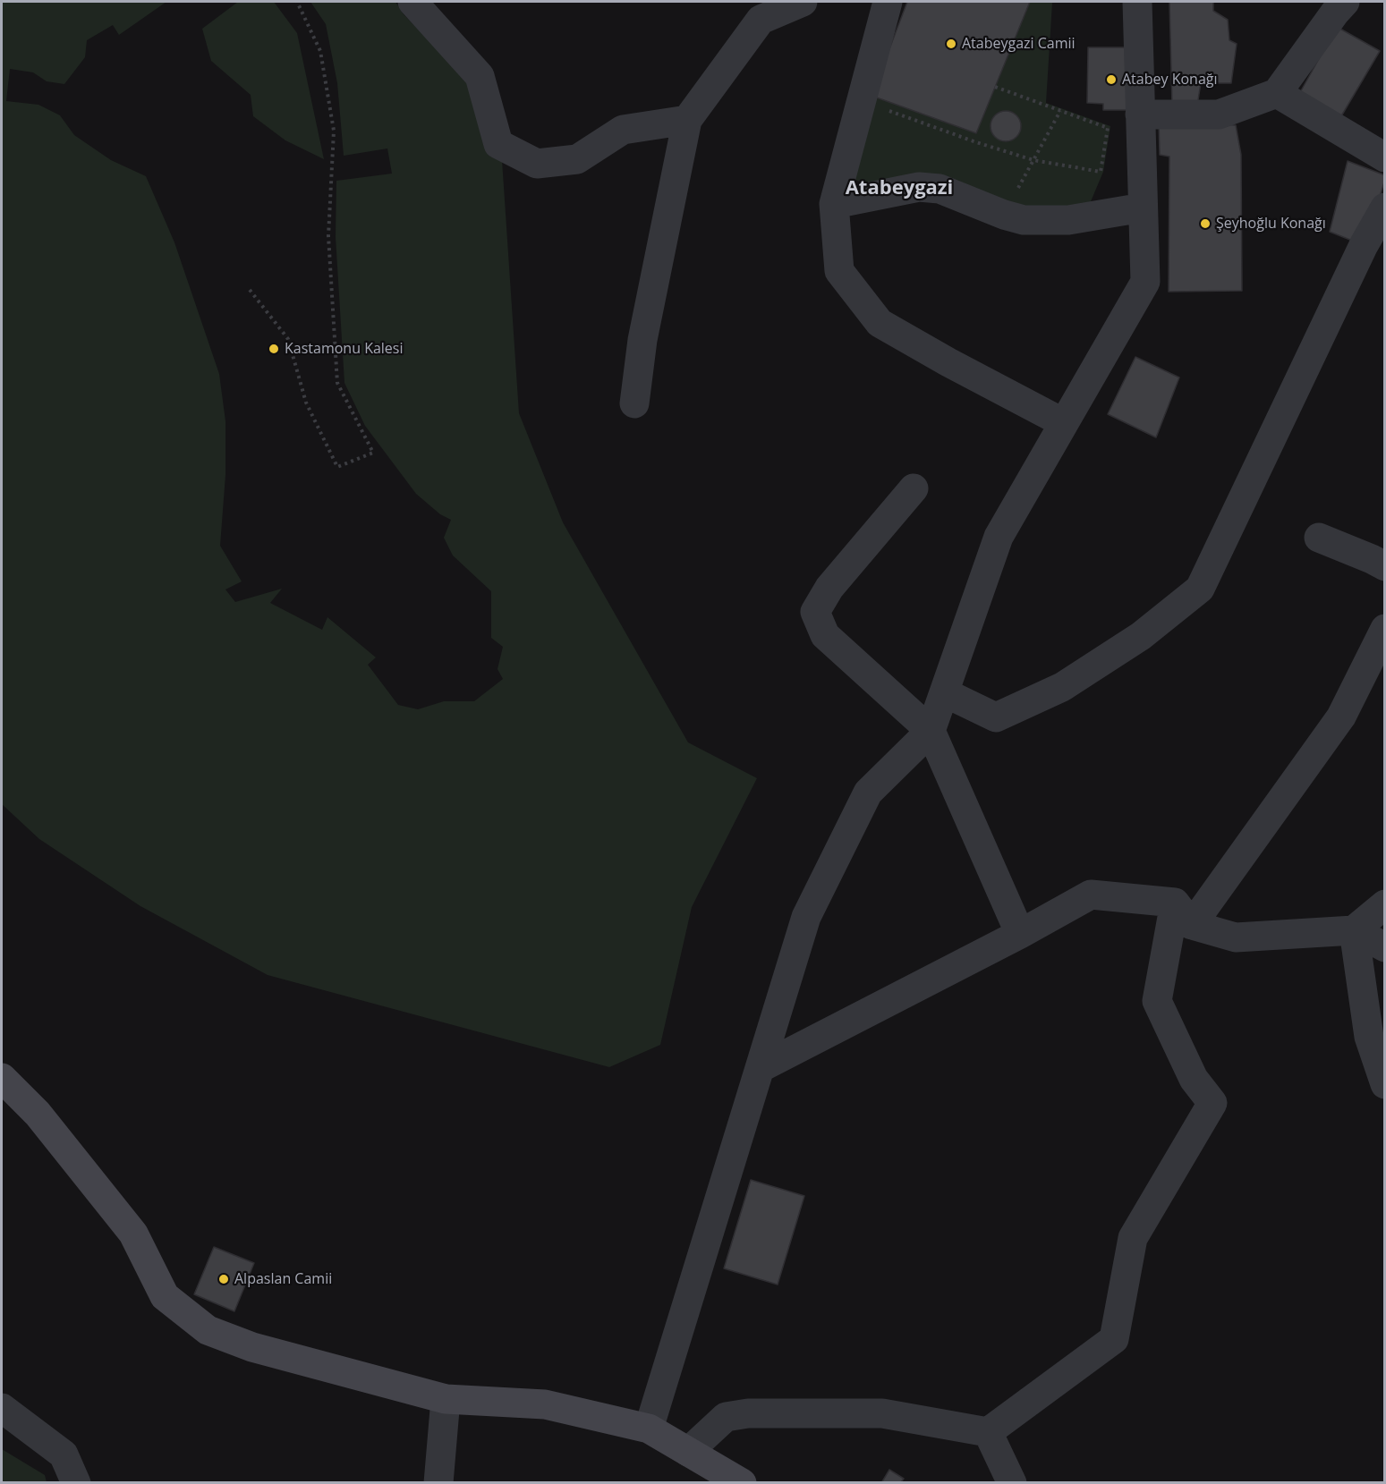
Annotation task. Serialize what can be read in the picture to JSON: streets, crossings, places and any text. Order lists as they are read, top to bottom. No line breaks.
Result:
{"districts":["Atabeygazi"],"places":["Atabeygazi Camii","Atabey Konağı","Şeyhoğlu Konağı","Kastamonu Kalesi","Alpaslan Camii"]}
